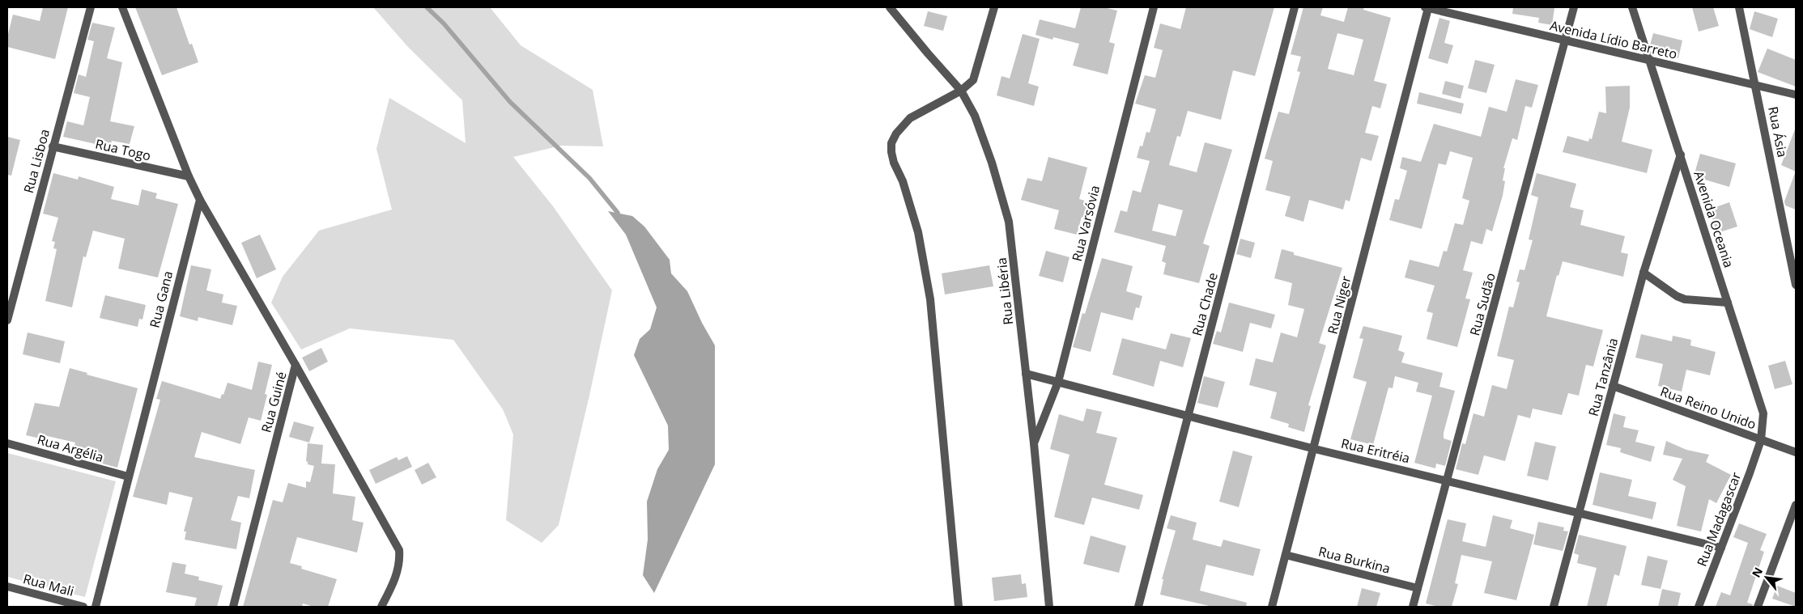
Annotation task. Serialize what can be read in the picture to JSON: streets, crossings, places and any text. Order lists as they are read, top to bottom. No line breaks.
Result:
{"streets":{"street":["Avenida Lídio Barreto","Rua Ásia","Rua Togo","Rua Lisboa","Avenida Oceania","Rua Varsóvia","Rua Libéria","Rua Gana","Rua Chade","Rua Sudão","Rua Niger","Rua Tanzânia","Rua Guiné","Rua Reino Unido","Rua Argélia","Rua Eritréia","Rua Madagascar","Rua Burkina","Rua Mali"]},"crossings":[["Avenida Lídio Barreto","Rua Ásia"],["Avenida Lídio Barreto","Avenida Oceania"],["Avenida Lídio Barreto","Rua Sudão"],["Avenida Lídio Barreto","Rua Niger"],["Rua Togo","Rua Lisboa"],["Avenida Oceania","Rua Tanzânia"],["Avenida Oceania","Rua Reino Unido"],["Avenida Oceania","Rua Madagascar"],["Rua Varsóvia","Rua Libéria"],["Rua Varsóvia","Rua Eritréia"],["Rua Libéria","Rua Eritréia"],["Rua Gana","Rua Guiné"],["Rua Gana","Rua Argélia"],["Rua Chade","Rua Eritréia"],["Rua Sudão","Rua Eritréia"],["Rua Sudão","Rua Burkina"],["Rua Niger","Rua Eritréia"],["Rua Niger","Rua Burkina"],["Rua Tanzânia","Rua Reino Unido"],["Rua Tanzânia","Rua Eritréia"],["Rua Reino Unido","Rua Madagascar"],["Rua Eritréia","Rua Madagascar"]],"north":"top left"}
